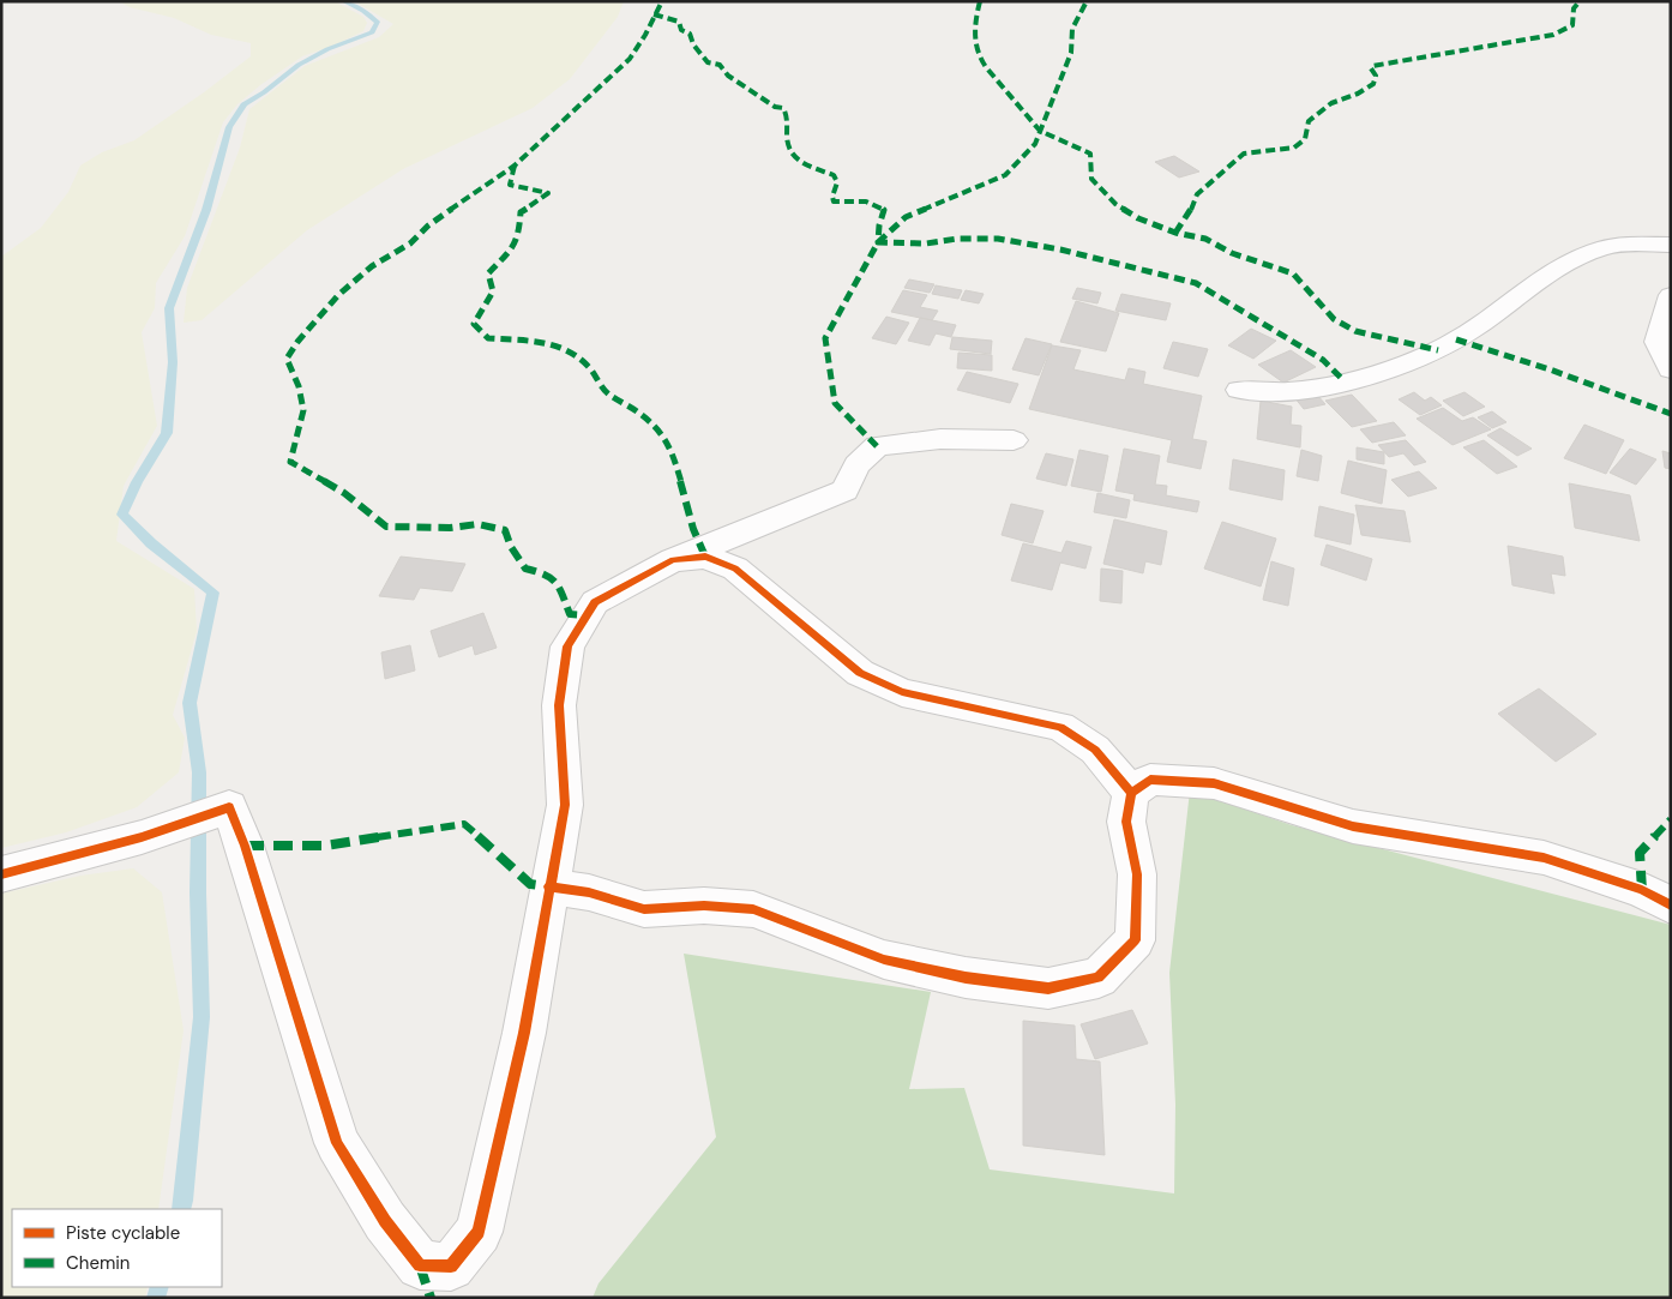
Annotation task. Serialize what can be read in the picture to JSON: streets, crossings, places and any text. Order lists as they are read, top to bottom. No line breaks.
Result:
{"legend":["Piste cyclable","Chemin"]}
